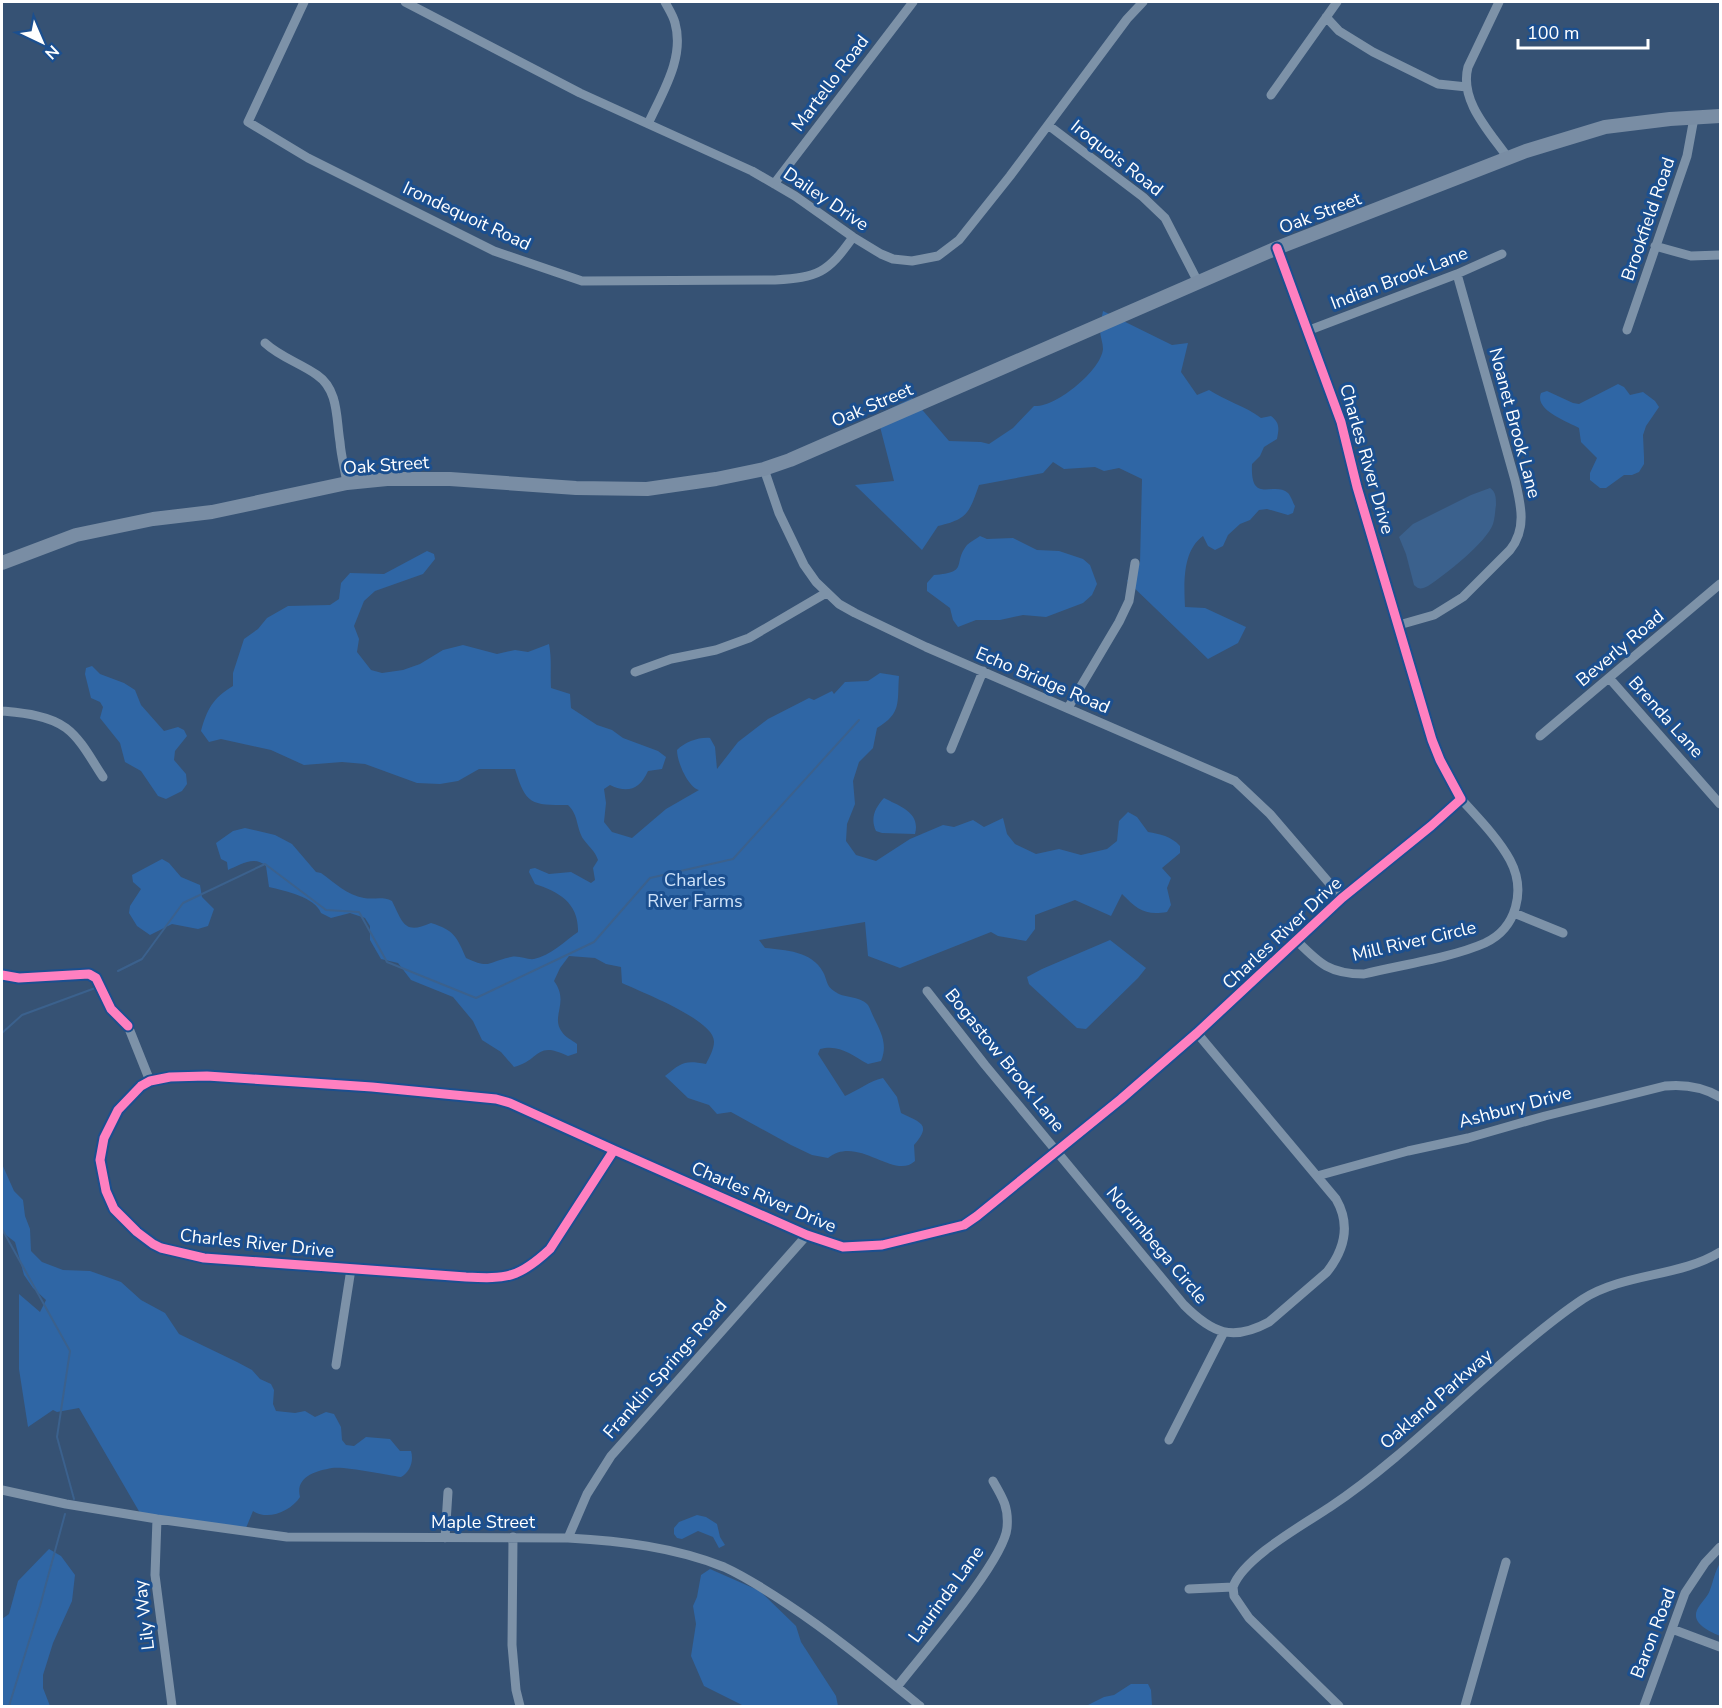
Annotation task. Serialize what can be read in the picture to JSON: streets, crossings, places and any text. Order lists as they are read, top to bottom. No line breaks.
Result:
{"streets":{"main road":["Oak Street"],"street":["Martello Road","Iroquois Road","Dailey Drive","Irondequoit Road","Brookfield Road","Indian Brook Lane","Noanet Brook Lane","Charles River Drive","Beverly Road","Echo Bridge Road","Brenda Lane","Mill River Circle","Bogastow Brook Lane","Ashbury Drive","Norumbega Circle","Franklin Springs Road","Oakland Parkway","Maple Street","Laurinda Lane","Lily Way","Baron Road"]},"crossings":[["Martello Road","Dailey Drive"],["Iroquois Road","Dailey Drive"],["Iroquois Road","Oak Street"],["Dailey Drive","Irondequoit Road"],["Oak Street","Brookfield Road"],["Oak Street","Charles River Drive"],["Oak Street","Echo Bridge Road"],["Indian Brook Lane","Noanet Brook Lane"],["Indian Brook Lane","Charles River Drive"],["Noanet Brook Lane","Charles River Drive"],["Charles River Drive","Echo Bridge Road"],["Charles River Drive","Mill River Circle"],["Charles River Drive","Bogastow Brook Lane"],["Charles River Drive","Norumbega Circle"],["Charles River Drive","Franklin Springs Road"],["Beverly Road","Brenda Lane"],["Bogastow Brook Lane","Norumbega Circle"],["Franklin Springs Road","Maple Street"],["Maple Street","Laurinda Lane"],["Maple Street","Lily Way"]],"parks":["Charles River Farms"],"scale_bar":"100 m","north":"bottom right"}
